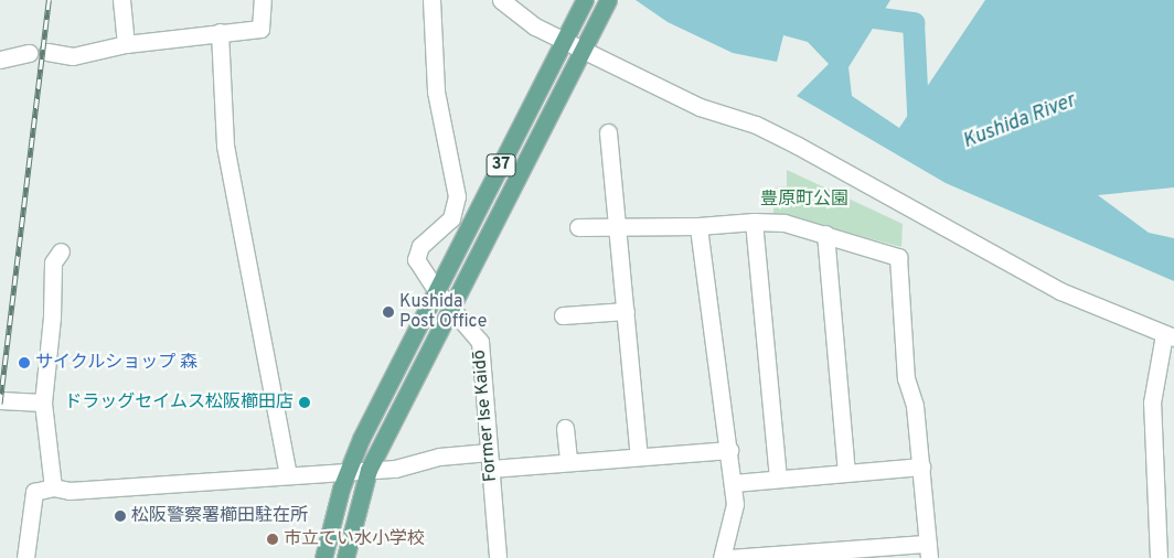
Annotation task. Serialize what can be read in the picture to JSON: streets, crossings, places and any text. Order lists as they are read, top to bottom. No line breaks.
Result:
{"streets":{"main road":["37"],"street":["Former Ise Kaidō"]},"crossings":[["37","Former Ise Kaidō"]],"water":["Kushida River"],"parks":["豊原町公園"],"places":["Kushida Post Office","サイクルショップ 森","ドラッグセイムス松阪櫛田店","松阪警察署櫛田駐在所","市立てい水小学校"]}
